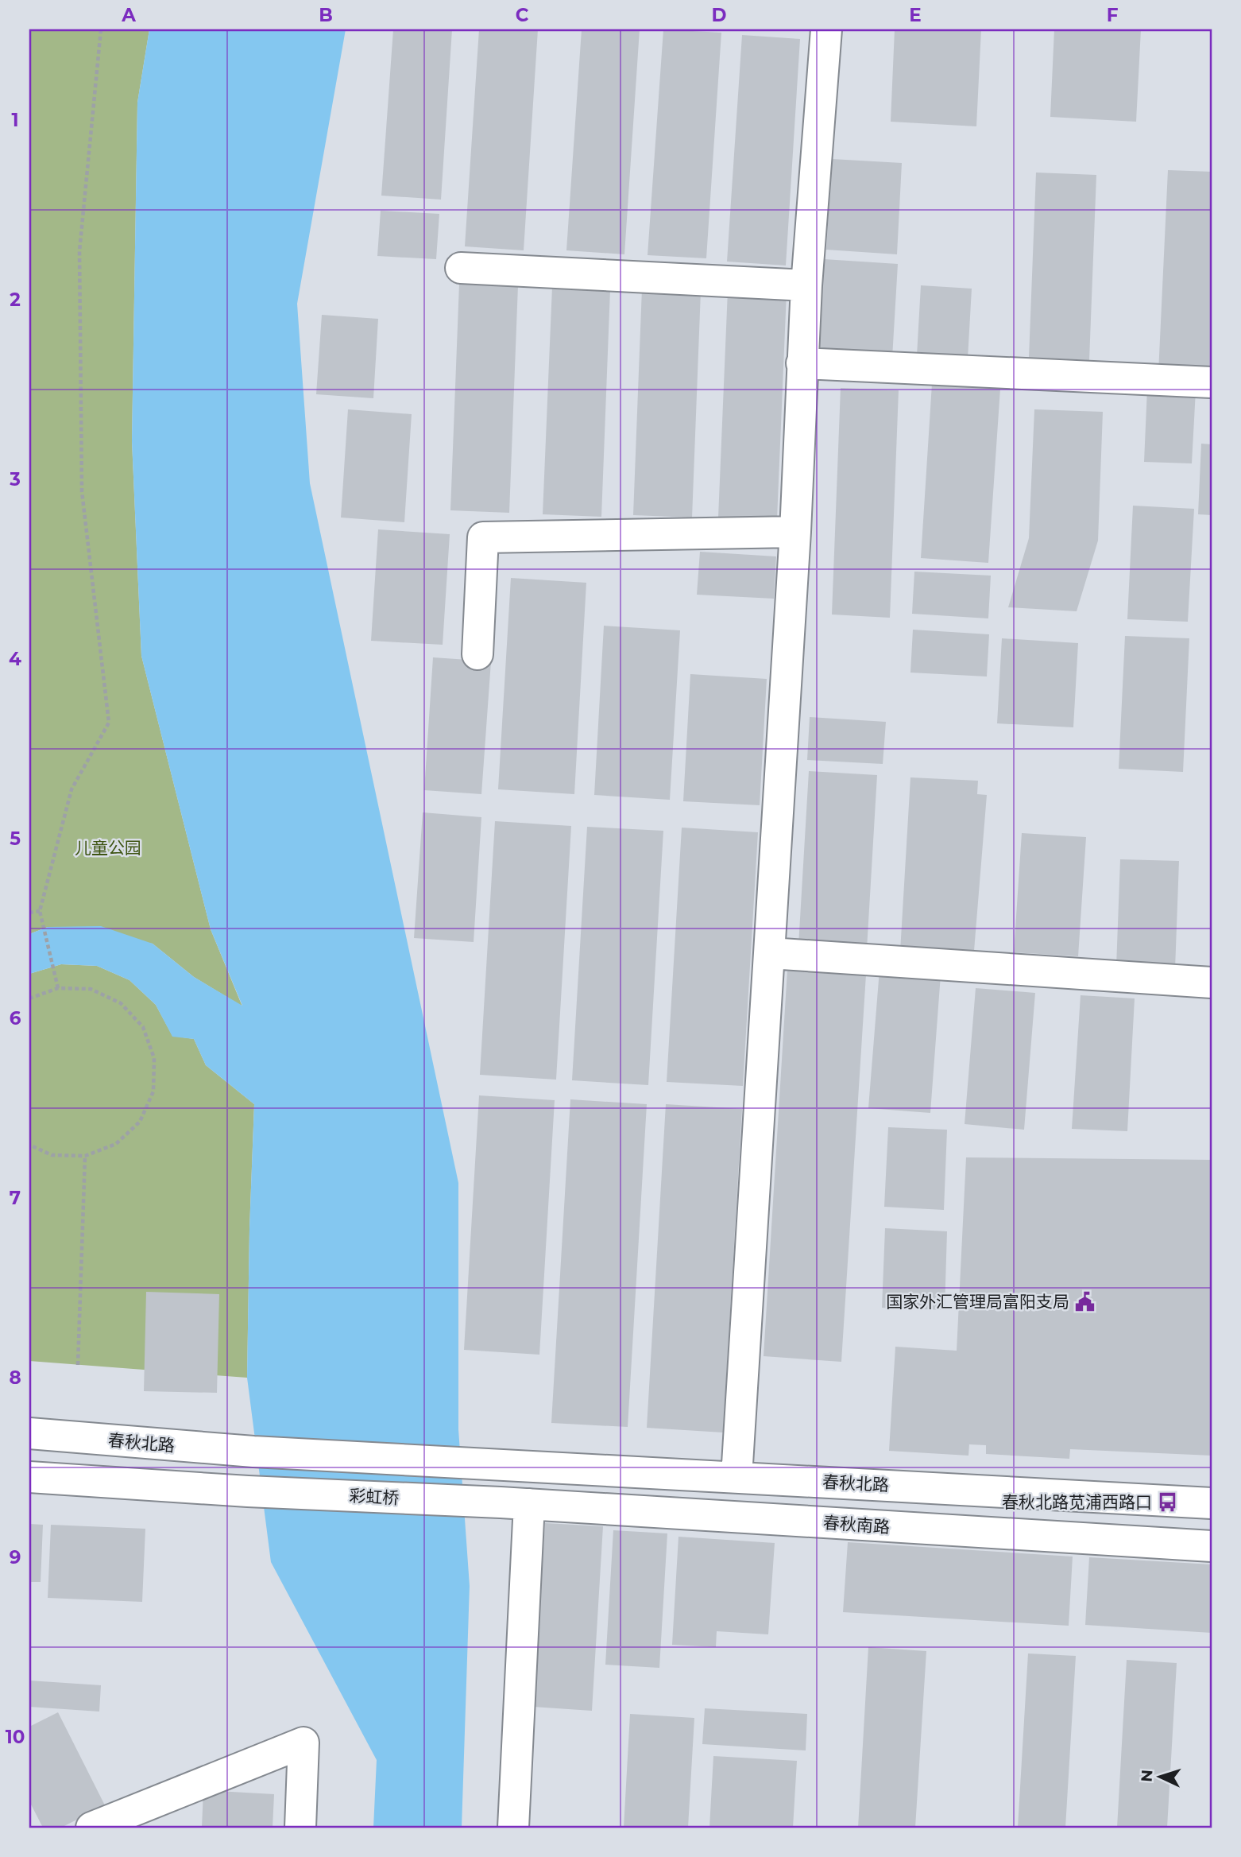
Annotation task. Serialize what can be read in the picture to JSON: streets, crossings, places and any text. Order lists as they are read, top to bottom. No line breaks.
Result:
{"streets":{"street":["春秋北路","彩虹桥","春秋南路"]},"crossings":[["彩虹桥","春秋南路"]],"parks":["儿童公园"],"places":{"public building":["国家外汇管理局富阳支局"],"bus stop":["春秋北路苋浦西路口"]},"north":"left","grid":{"columns":["A","B","C","D","E","F"],"rows":["1","2","3","4","5","6","7","8","9","10"]}}
